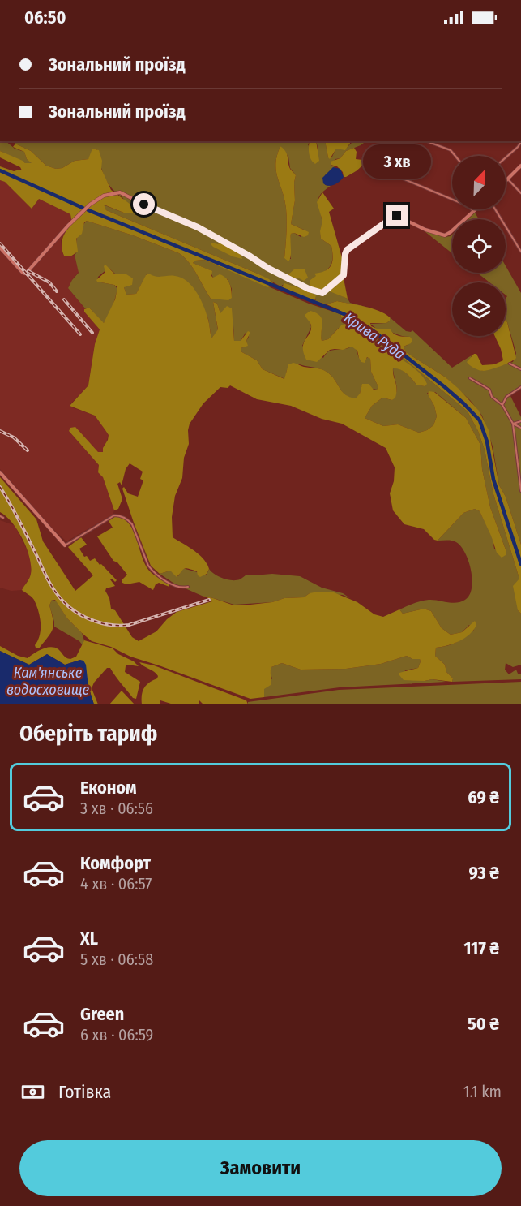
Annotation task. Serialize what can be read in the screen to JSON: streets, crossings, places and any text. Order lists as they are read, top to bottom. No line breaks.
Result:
{"water":["Крива Руда","Кам'янське водосховище"],"north":"top right","page":{"status":"06:50","banner":["Зональний проїзд","Зональний проїзд"],"bubble":"3 хв","heading":"Оберіть тариф","list":[{"name":"Економ","note":"3 хв · 06:56","value":"69 ₴"},{"name":"Комфорт","note":"4 хв · 06:57","value":"93 ₴"},{"name":"XL","note":"5 хв · 06:58","value":"117 ₴"},{"name":"Green","note":"6 хв · 06:59","value":"50 ₴"}],"pay":["Готівка","1.1 km"],"buttons":"Замовити"}}
